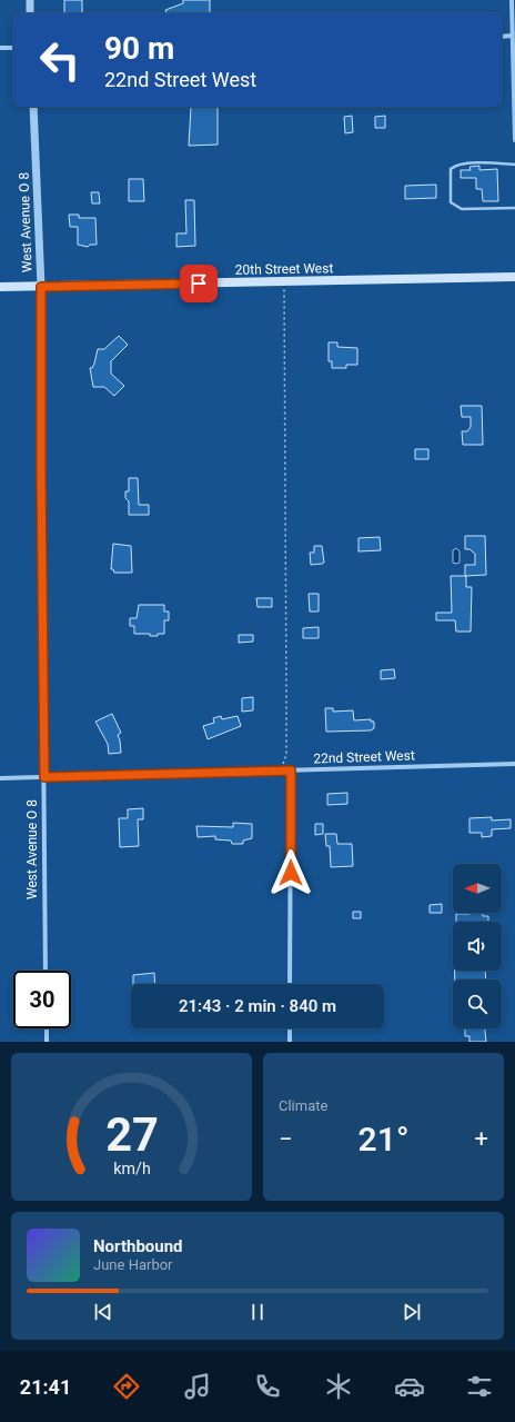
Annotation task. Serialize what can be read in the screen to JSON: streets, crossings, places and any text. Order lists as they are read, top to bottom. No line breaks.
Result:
{"streets":{"main road":["20th Street West"],"street":["West Avenue O 8","22nd Street West"]},"crossings":[["West Avenue O 8","20th Street West"],["West Avenue O 8","22nd Street West"]],"north":"left","page":{"turn":["90 m","22nd Street West"],"limit":"30","trip":"21:43 · 2 min · 840 m","tile":"Climate","heat":["−","21°","+"],"song":["Northbound","June Harbor"],"tabs":"21:41","gauge":["27","km/h"]}}
